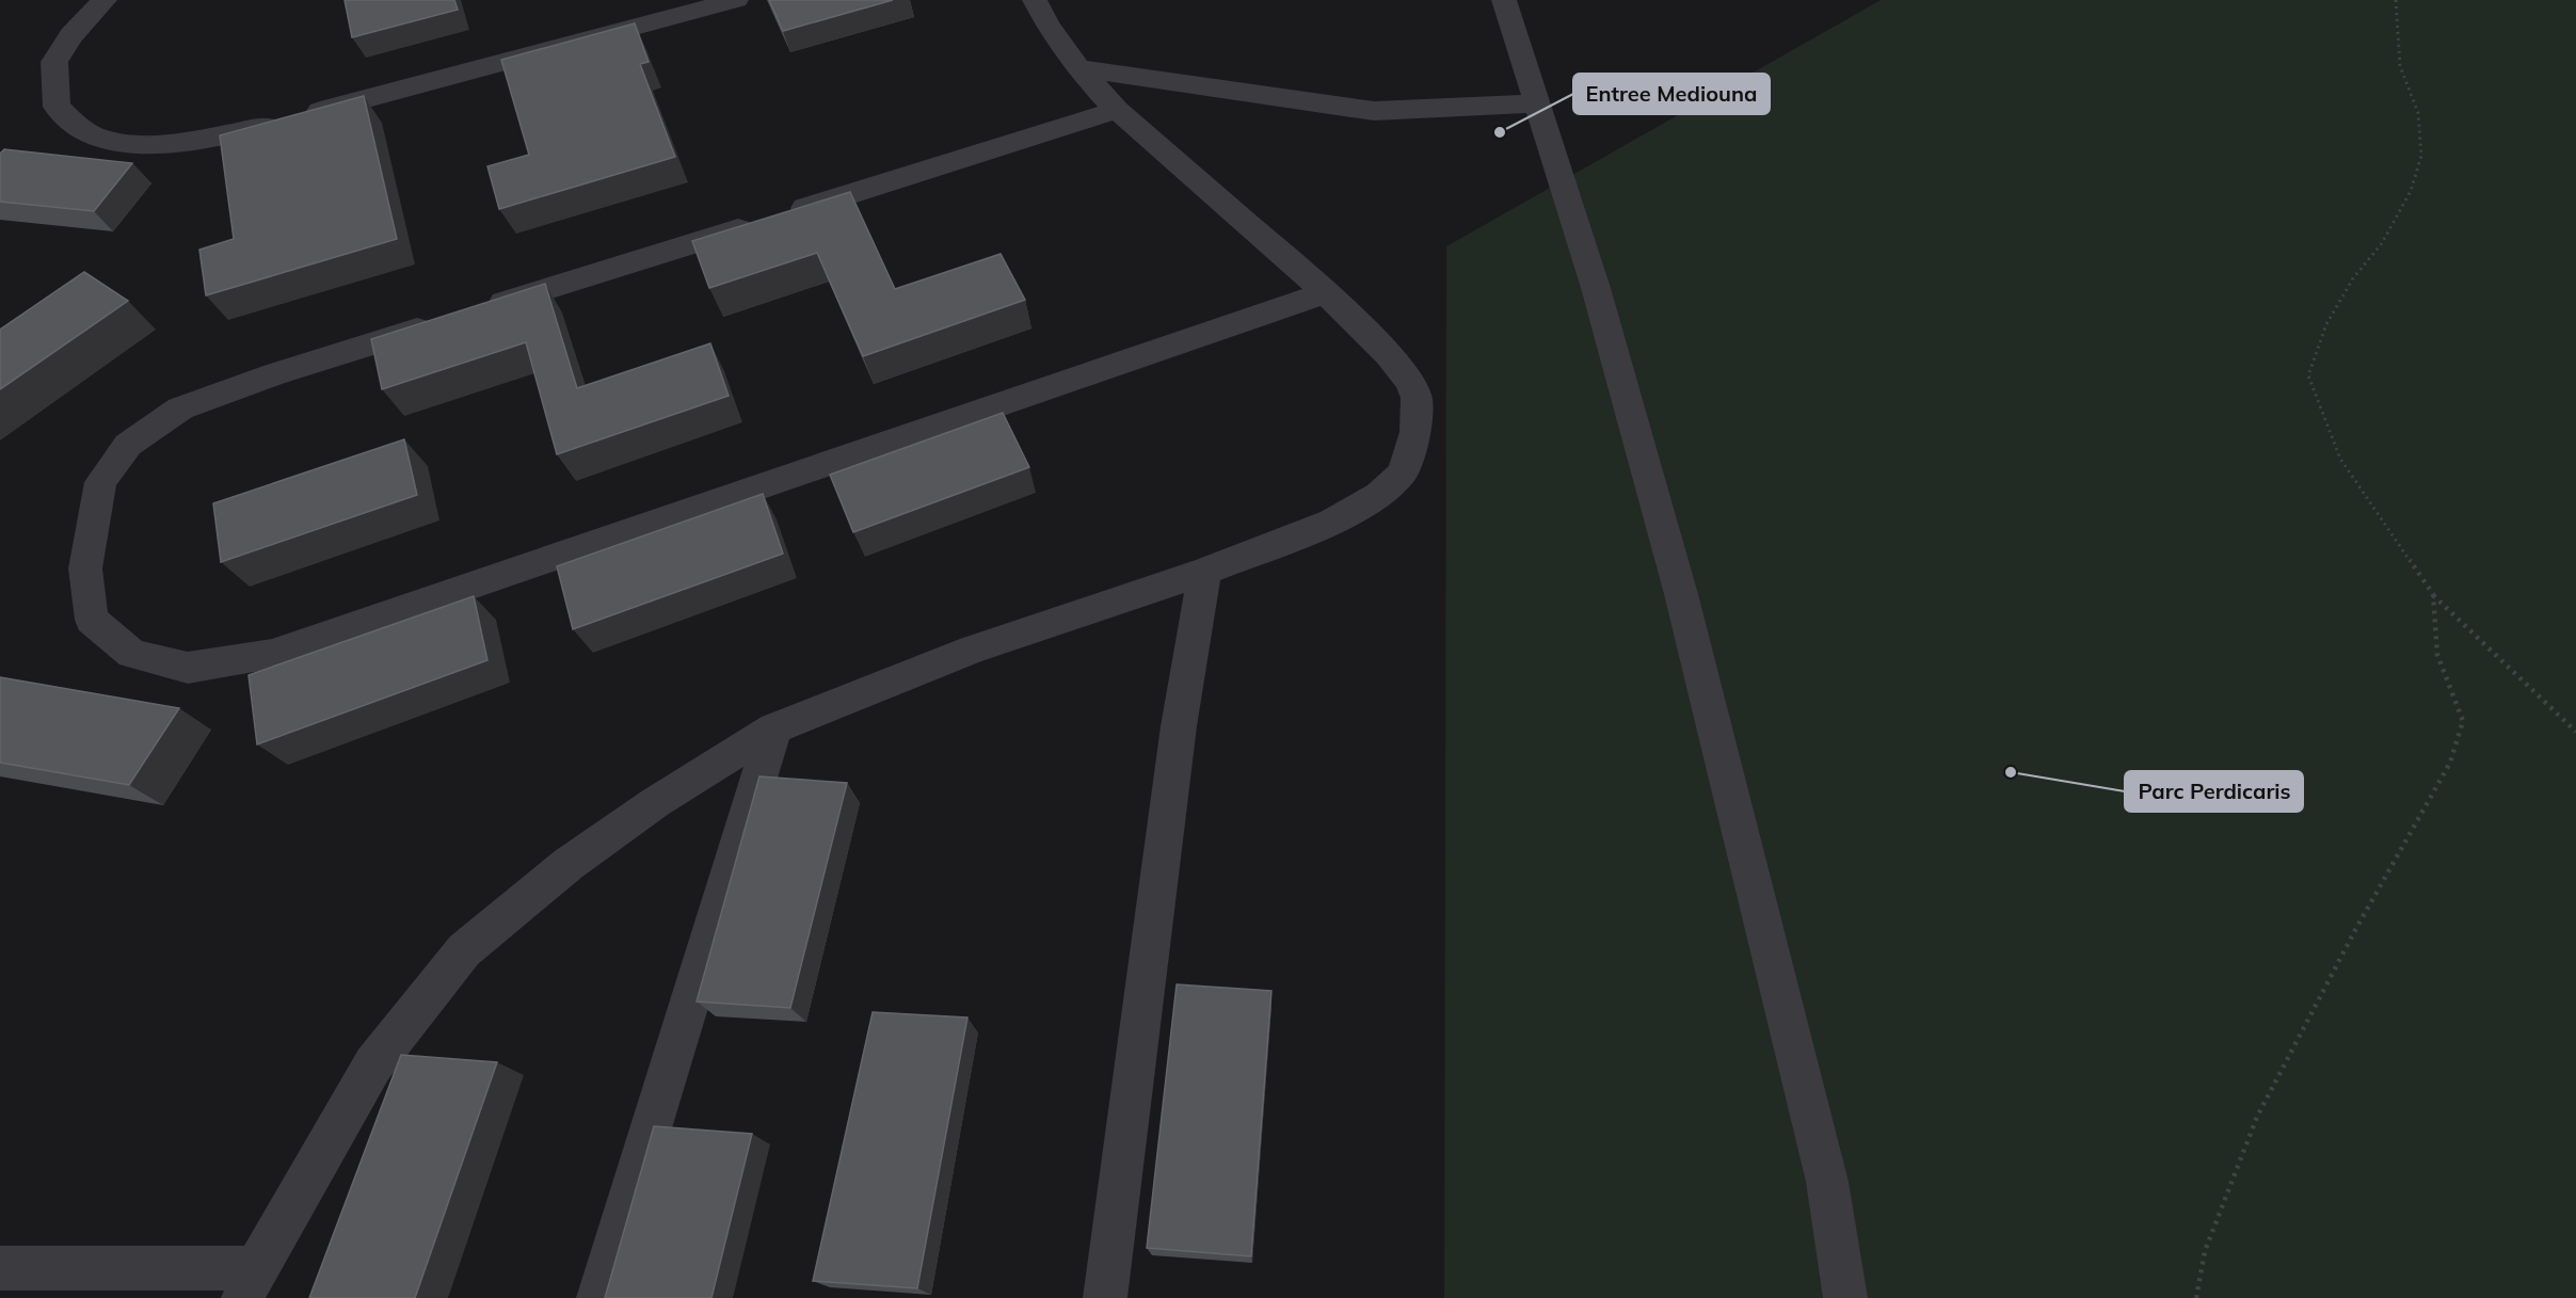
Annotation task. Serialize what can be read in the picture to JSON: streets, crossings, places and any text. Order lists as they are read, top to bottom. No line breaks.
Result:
{"places":["Entree Mediouna","Parc Perdicaris"]}
